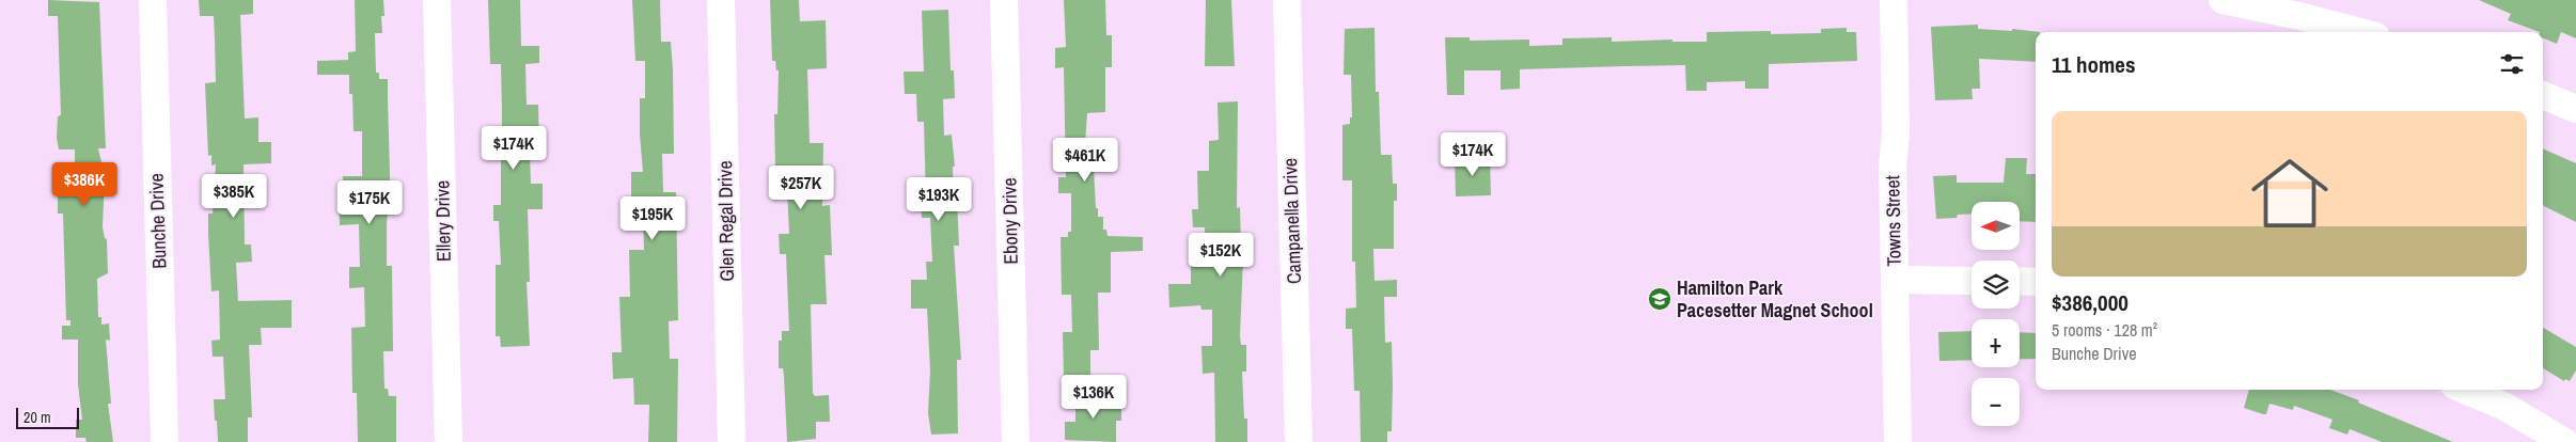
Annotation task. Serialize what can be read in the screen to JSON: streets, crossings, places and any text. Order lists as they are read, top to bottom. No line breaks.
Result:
{"streets":{"street":["Bunche Drive","Ellery Drive","Glen Regal Drive","Ebony Drive","Campanella Drive","Towns Street"]},"places":{"school or university":["Hamilton Park Pacesetter Magnet School"]},"scale_bar":"20 m","north":"left","page":{"heading":"11 homes","list":[{"name":"$386,000","note":"5 rooms · 128 m² · Bunche Drive"}],"price":["$174K","$174K","$461K","$386K","$257K","$385K","$193K","$175K","$195K","$152K","$136K"],"map_buttons":["+","−"],"scale":"20 m"}}
